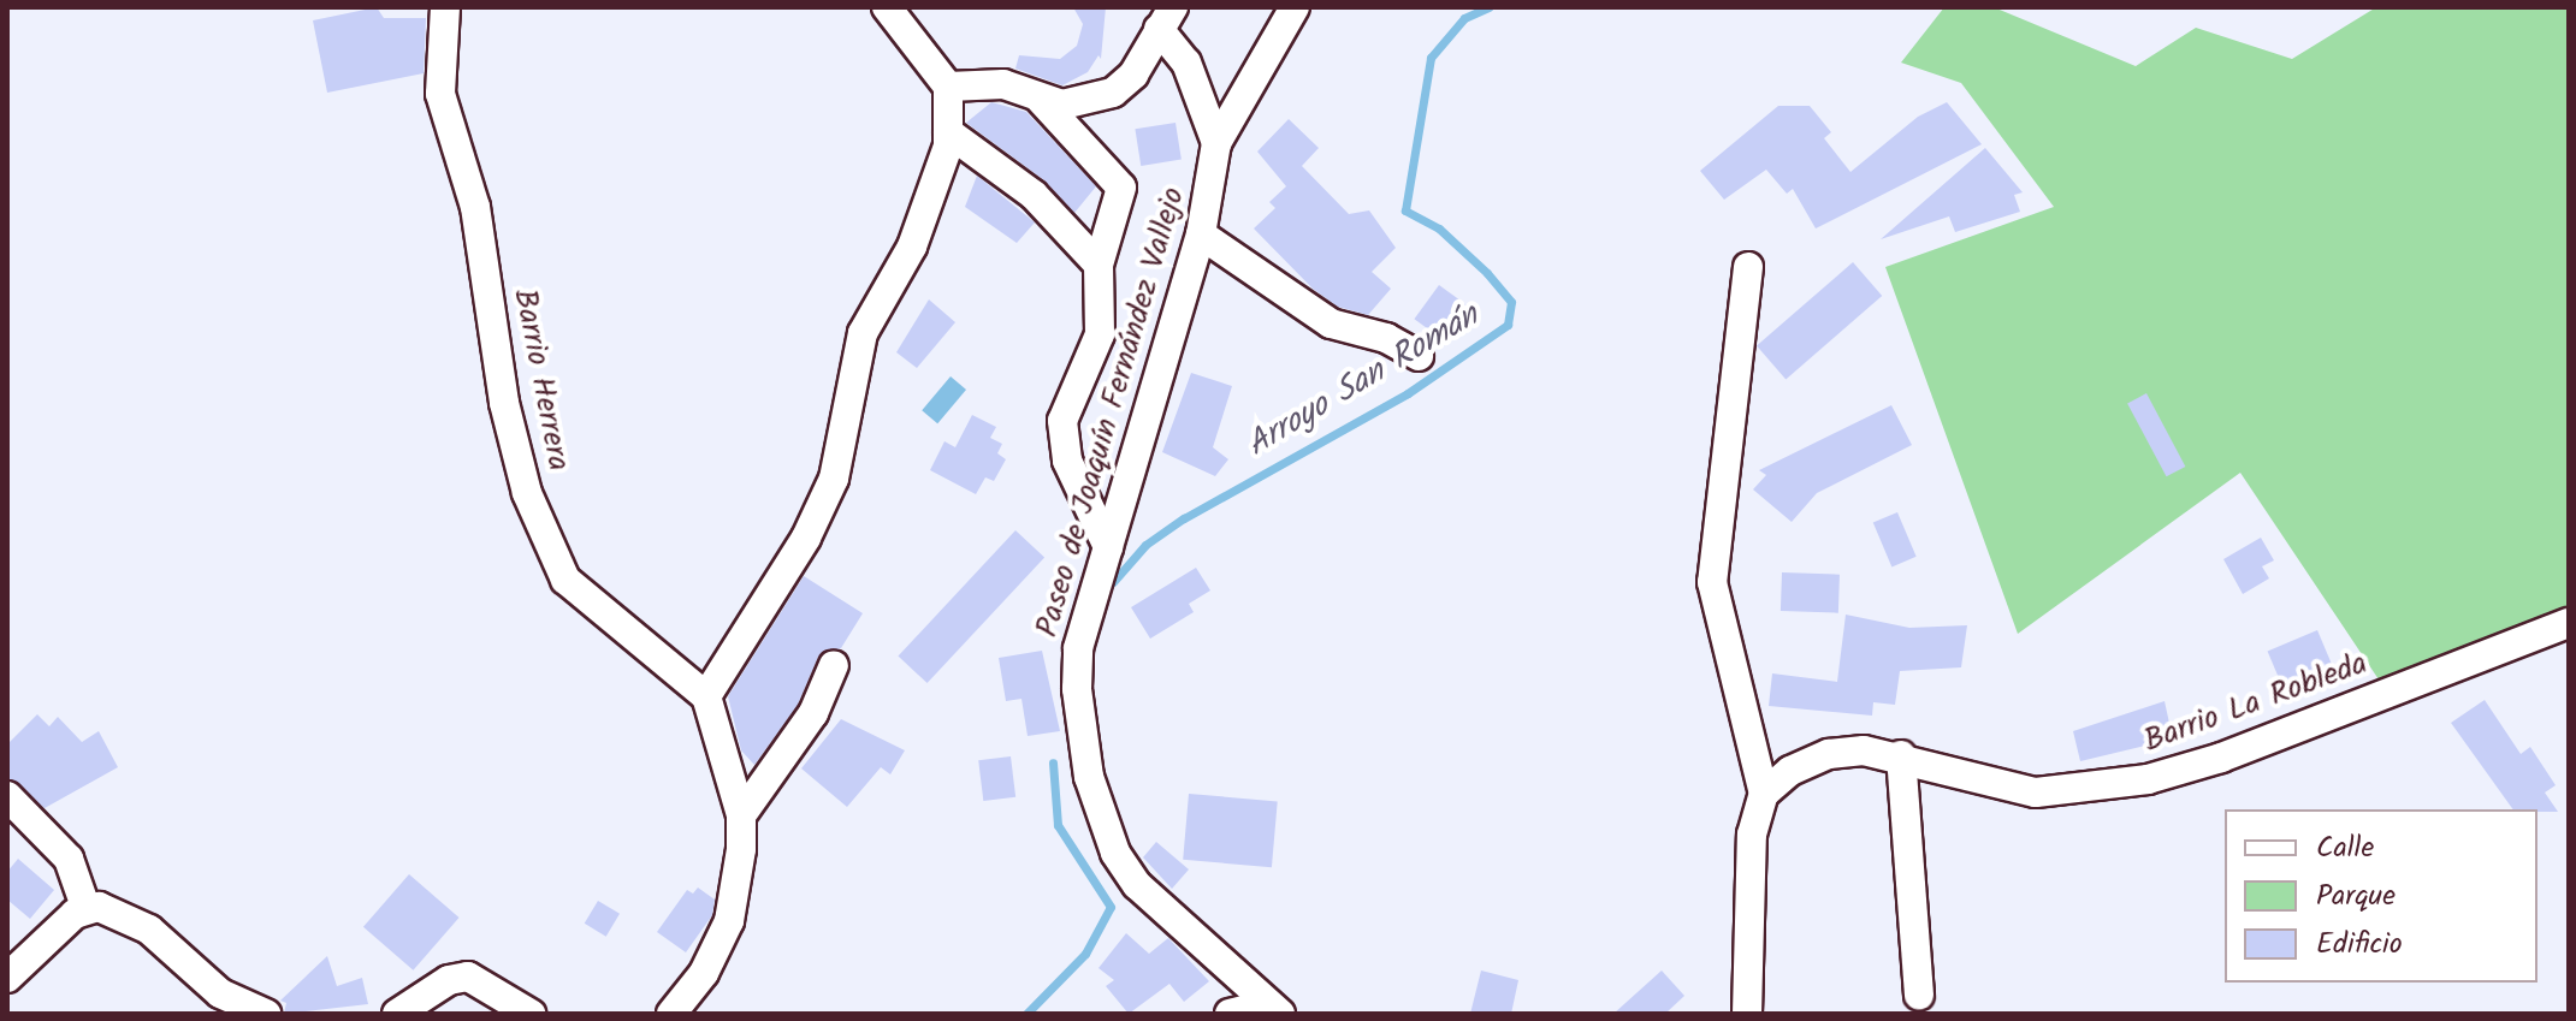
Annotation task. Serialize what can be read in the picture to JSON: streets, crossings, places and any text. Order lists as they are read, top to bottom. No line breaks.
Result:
{"streets":{"street":["Barrio Herrera","Paseo de Joaquín Fernández Vallejo","Barrio La Robleda"]},"water":["Arroyo San Román"],"legend":["Calle","Parque","Edificio"]}
